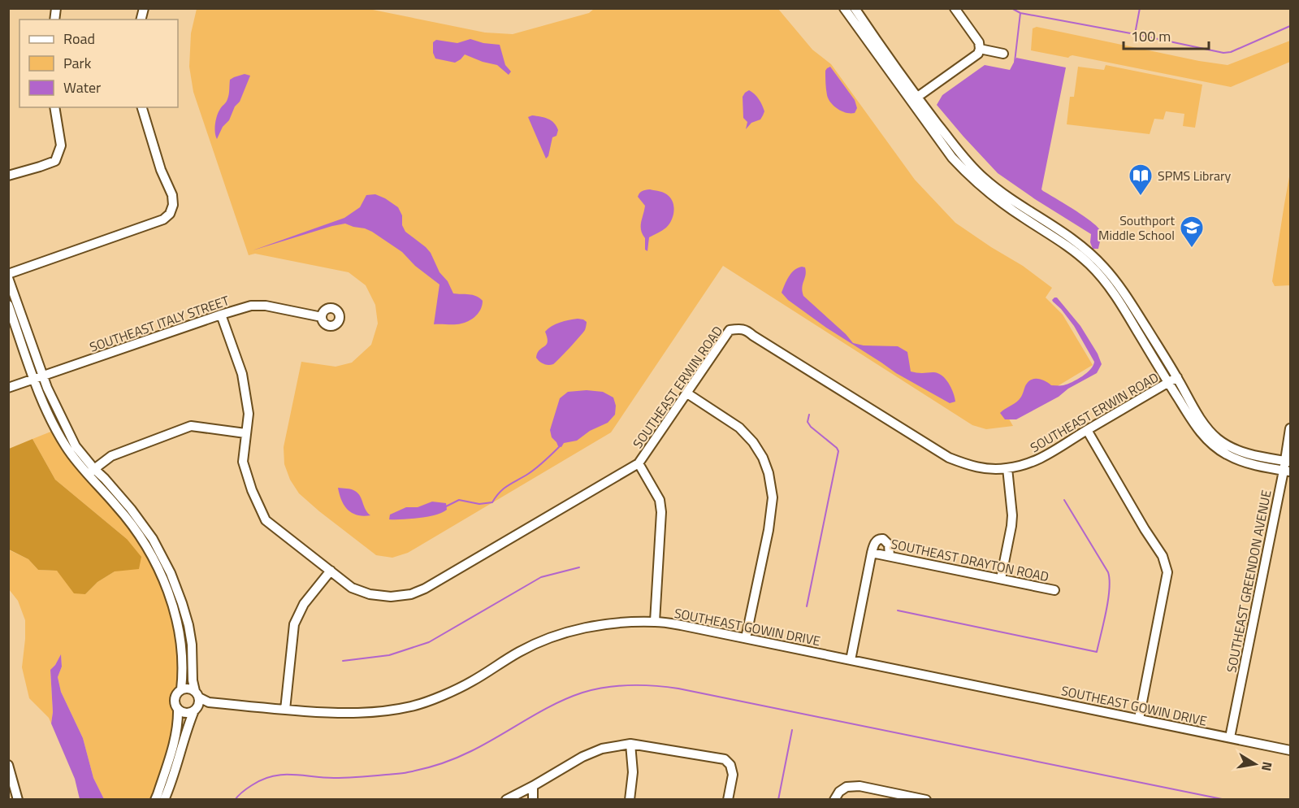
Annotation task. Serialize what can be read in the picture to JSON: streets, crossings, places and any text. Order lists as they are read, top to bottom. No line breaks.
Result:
{"streets":{"street":["SOUTHEAST ITALY STREET","SOUTHEAST ERWIN ROAD","SOUTHEAST DRAYTON ROAD","SOUTHEAST GREENDON AVENUE","SOUTHEAST GOWIN DRIVE"]},"crossings":[["SOUTHEAST ITALY STREET","SOUTHEAST ERWIN ROAD"],["SOUTHEAST DRAYTON ROAD","SOUTHEAST GOWIN DRIVE"],["SOUTHEAST GREENDON AVENUE","SOUTHEAST GOWIN DRIVE"]],"places":{"library":["SPMS Library"],"school or university":["Southport Middle School"]},"legend":["Road","Park","Water"],"scale_bar":"100 m","north":"right"}
